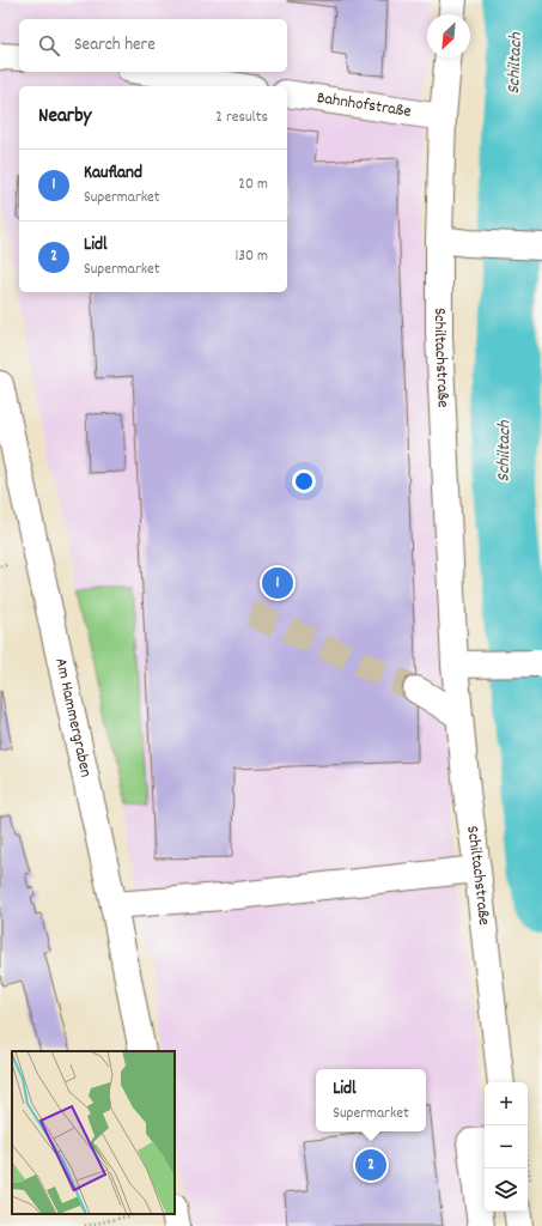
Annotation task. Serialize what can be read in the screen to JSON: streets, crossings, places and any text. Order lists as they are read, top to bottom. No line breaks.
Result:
{"streets":{"street":["Bahnhofstraße","Schiltachstraße","Am Hammergraben"]},"crossings":[["Bahnhofstraße","Schiltachstraße"]],"water":["Schiltach"],"north":"bottom left","page":{"search":"Search here","heading":["Nearby","2 results"],"list":[{"mark":"1","name":"Kaufland","note":"Supermarket","value":"20 m"},{"mark":"2","name":"Lidl","note":"Supermarket","value":"130 m"}],"pins":["1","2"],"popup":["Lidl","Supermarket"],"map_buttons":["+","−"]}}
